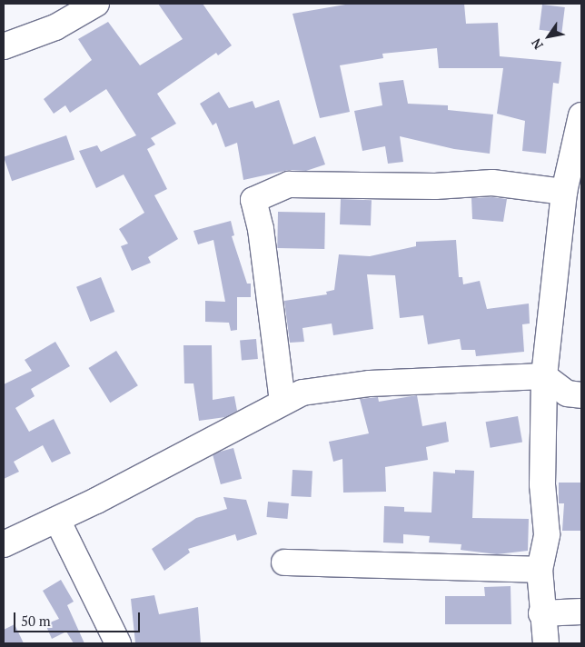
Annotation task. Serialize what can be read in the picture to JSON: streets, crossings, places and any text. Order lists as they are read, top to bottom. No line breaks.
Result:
{"scale_bar":"50 m","north":"bottom left"}
